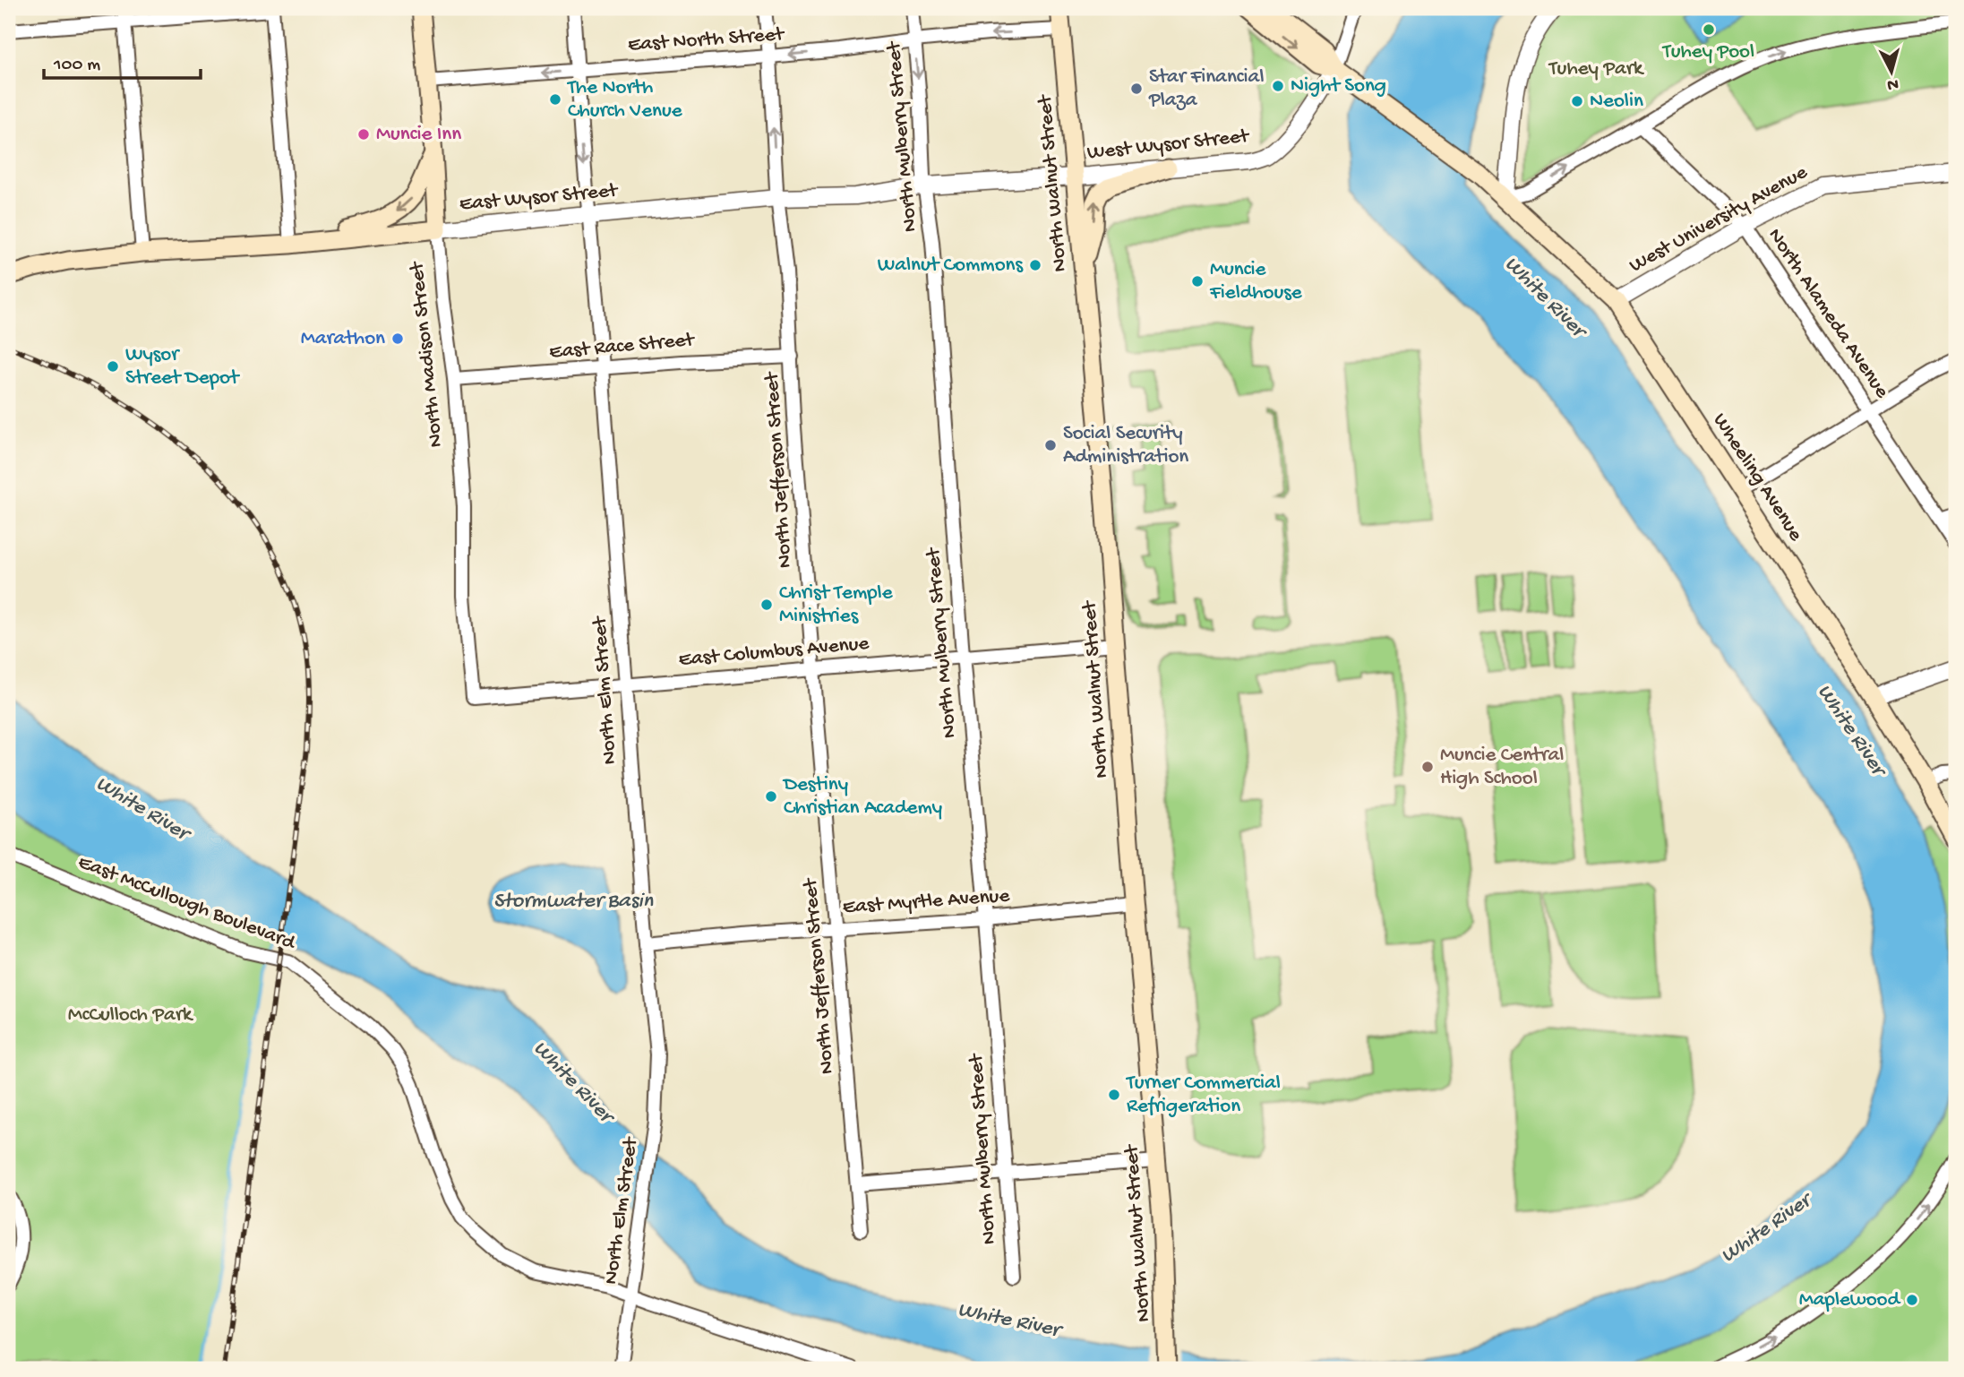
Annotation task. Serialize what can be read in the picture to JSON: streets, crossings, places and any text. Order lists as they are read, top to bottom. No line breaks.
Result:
{"streets":{"main road":["North Walnut Street","East Wysor Street","North Madison Street","Wheeling Avenue"],"street":["East North Street","North Mulberry Street","West Wysor Street","West University Avenue","North Alameda Avenue","East Race Street","North Jefferson Street","East Columbus Avenue","North Elm Street","East Myrtle Avenue","East McCullough Boulevard"]},"crossings":[["East North Street","North Mulberry Street"],["East North Street","North Walnut Street"],["East North Street","North Madison Street"],["East North Street","North Jefferson Street"],["East North Street","North Elm Street"],["North Mulberry Street","East Wysor Street"],["North Mulberry Street","East Columbus Avenue"],["North Mulberry Street","East Myrtle Avenue"],["West Wysor Street","North Walnut Street"],["West Wysor Street","East Wysor Street"],["West Wysor Street","Wheeling Avenue"],["North Walnut Street","East Wysor Street"],["North Walnut Street","East Columbus Avenue"],["North Walnut Street","East Myrtle Avenue"],["East Wysor Street","North Madison Street"],["East Wysor Street","North Jefferson Street"],["East Wysor Street","North Elm Street"],["West University Avenue","North Alameda Avenue"],["West University Avenue","Wheeling Avenue"],["East Race Street","North Madison Street"],["East Race Street","North Jefferson Street"],["East Race Street","North Elm Street"],["North Madison Street","East Columbus Avenue"],["North Jefferson Street","East Columbus Avenue"],["North Jefferson Street","East Myrtle Avenue"],["East Columbus Avenue","North Elm Street"],["North Elm Street","East Myrtle Avenue"],["North Elm Street","East McCullough Boulevard"]],"one_way":["East North Street"],"water":["White River","Stormwater Basin"],"parks":["Tuhey Park","McCulloch Park"],"places":["Tuhey Pool","Night Song","Star Financial Plaza","The North Church Venue","Neolin","Muncie Inn","Walnut Commons","Muncie Fieldhouse","Marathon","Wysor Street Depot","Social Security Administration","Christ Temple Ministries","Muncie Central High School","Destiny Christian Academy","Turner Commercial Refrigeration","Maplewood"],"scale_bar":"100 m","north":"bottom"}
